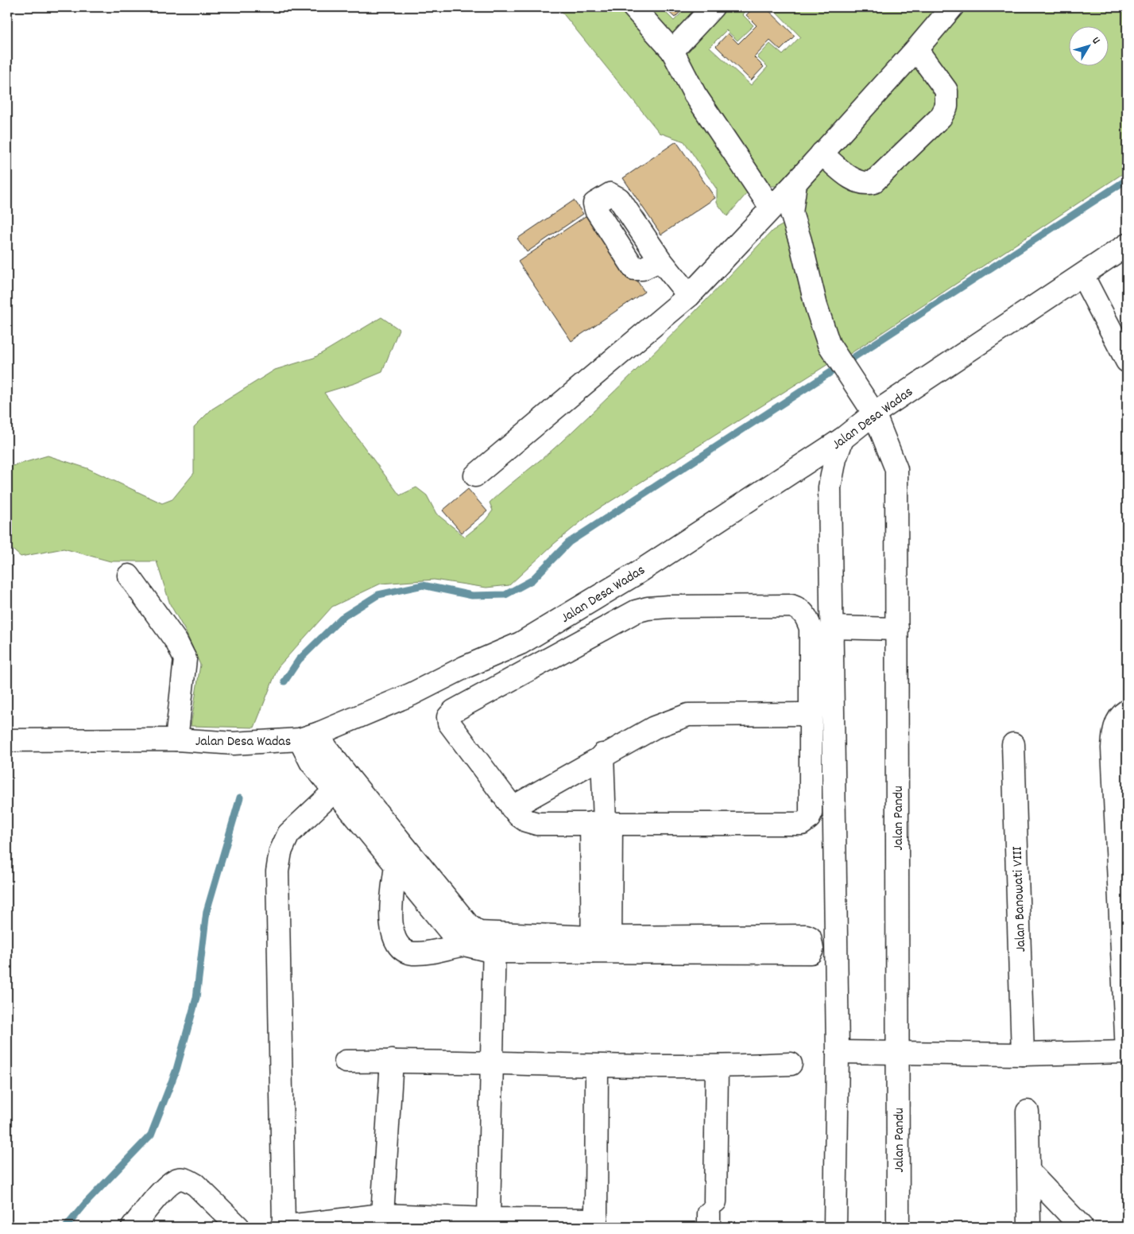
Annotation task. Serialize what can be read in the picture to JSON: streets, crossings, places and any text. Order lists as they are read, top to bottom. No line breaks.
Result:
{"streets":{"street":["Jalan Desa Wadas","Jalan Pandu","Jalan Banowati VIII"]},"crossings":[["Jalan Desa Wadas","Jalan Pandu"]],"north":"top right"}
